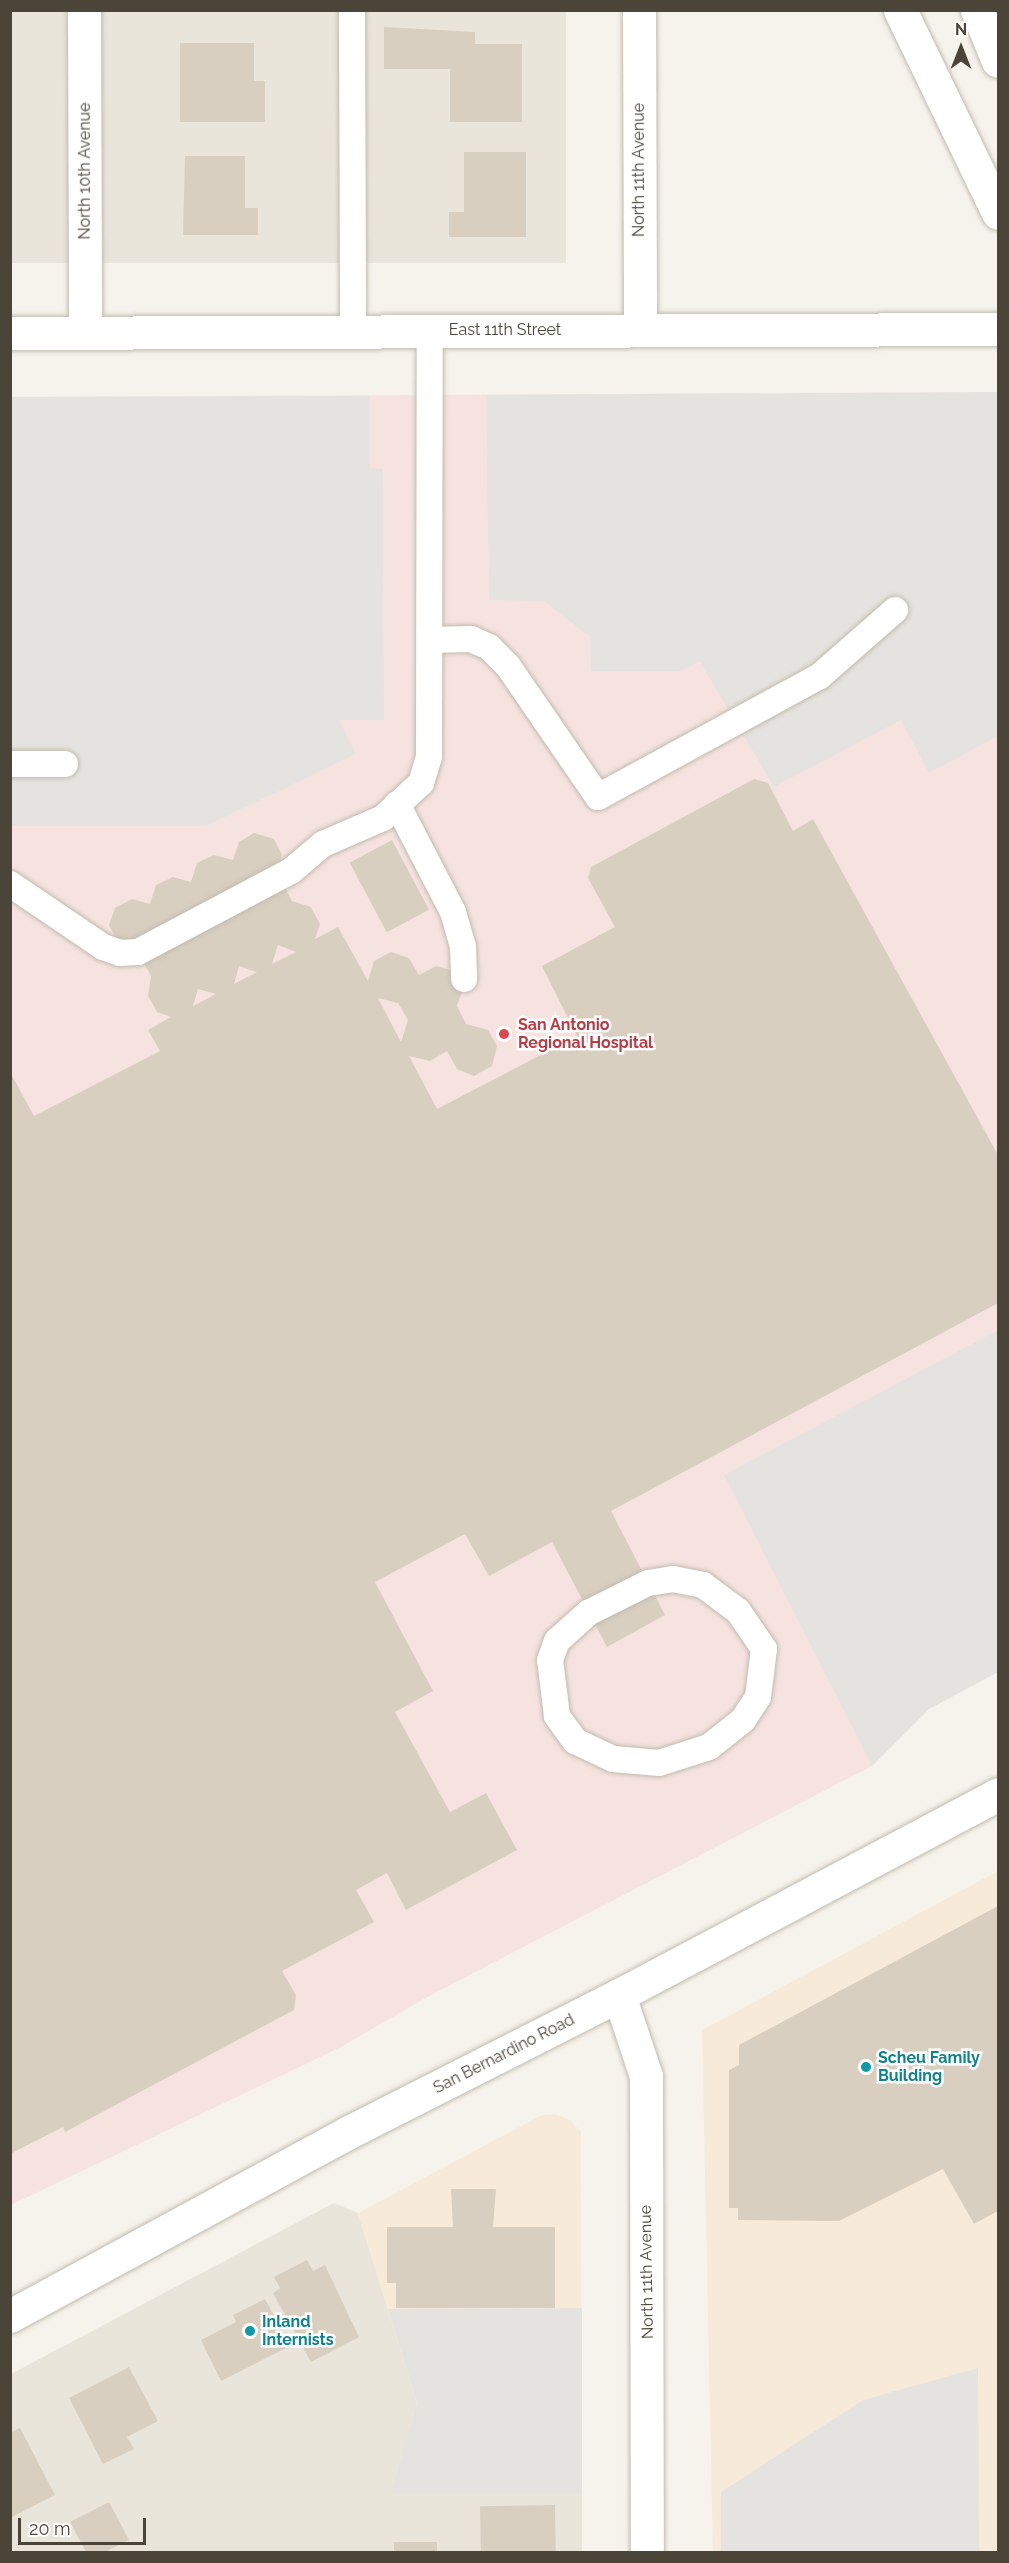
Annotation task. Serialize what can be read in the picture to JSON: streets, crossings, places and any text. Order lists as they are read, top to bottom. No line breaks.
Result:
{"streets":{"street":["North 11th Avenue","North 10th Avenue","East 11th Street","San Bernardino Road"]},"crossings":[["North 11th Avenue","East 11th Street"],["North 11th Avenue","San Bernardino Road"],["North 10th Avenue","East 11th Street"]],"places":["San Antonio Regional Hospital","Scheu Family Building","Inland Internists"],"scale_bar":"20 m","north":"top"}
